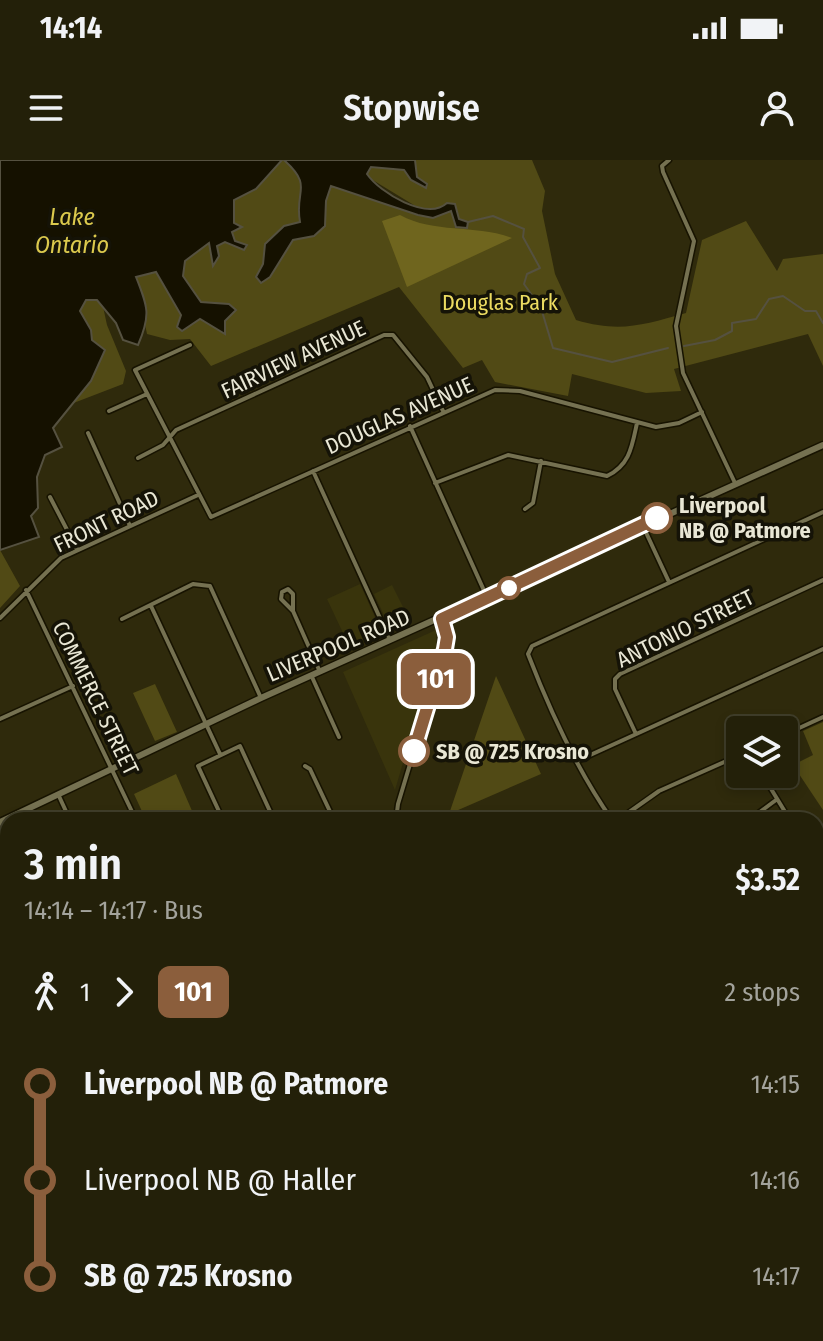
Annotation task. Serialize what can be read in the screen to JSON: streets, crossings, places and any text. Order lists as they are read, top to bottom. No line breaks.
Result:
{"streets":{"street":["FAIRVIEW AVENUE","DOUGLAS AVENUE","FRONT ROAD","ANTONIO STREET","LIVERPOOL ROAD","COMMERCE STREET"]},"crossings":[["FAIRVIEW AVENUE","DOUGLAS AVENUE"],["DOUGLAS AVENUE","FRONT ROAD"],["FRONT ROAD","COMMERCE STREET"],["LIVERPOOL ROAD","COMMERCE STREET"]],"water":["Lake Ontario"],"parks":["Douglas Park"],"places":["Liverpool NB @ Patmore","SB @ 725 Krosno"],"lines":["bus line 101"],"page":{"status":"14:14","header":"Stopwise","on_map":"101","heading":["3 min","14:14 – 14:17 · Bus","$3.52"],"legs":["1","101","2 stops"],"list":[{"name":"Liverpool NB @ Patmore","value":"14:15"},{"name":"Liverpool NB @ Haller","value":"14:16"},{"name":"SB @ 725 Krosno","value":"14:17"}]}}
